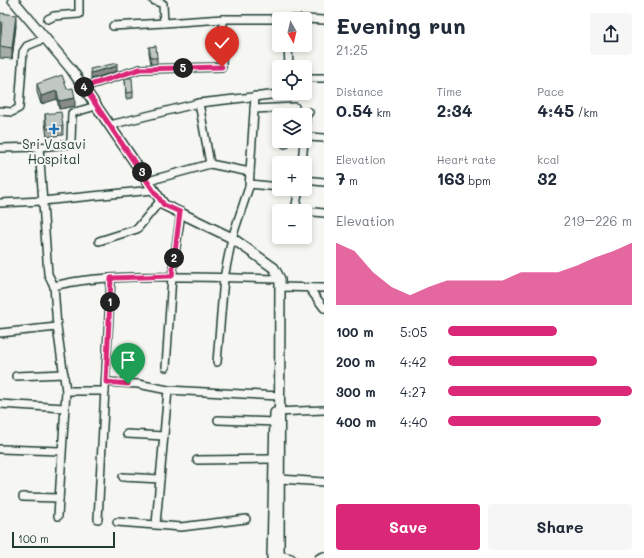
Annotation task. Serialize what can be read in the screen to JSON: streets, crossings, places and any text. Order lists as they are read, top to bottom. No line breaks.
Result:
{"places":{"health":["Sri Vasavi Hospital"]},"scale_bar":"100 m","north":"bottom","page":{"heading":["Evening run","21:25"],"map_buttons":["+","−"],"pins":["5","4","3","2","1"],"stats":[["Distance","0.54 km"],["Time","2:34"],["Pace","4:45 /km"],["Elevation","7 m"],["Heart rate","163 bpm"],["kcal","32"]],"chart":["Elevation","219–226 m"],"list":[{"name":"100 m","note":"5:05"},{"name":"200 m","note":"4:42"},{"name":"300 m","note":"4:27"},{"name":"400 m","note":"4:40"}],"buttons":["Save","Share"],"scale":"100 m"}}
